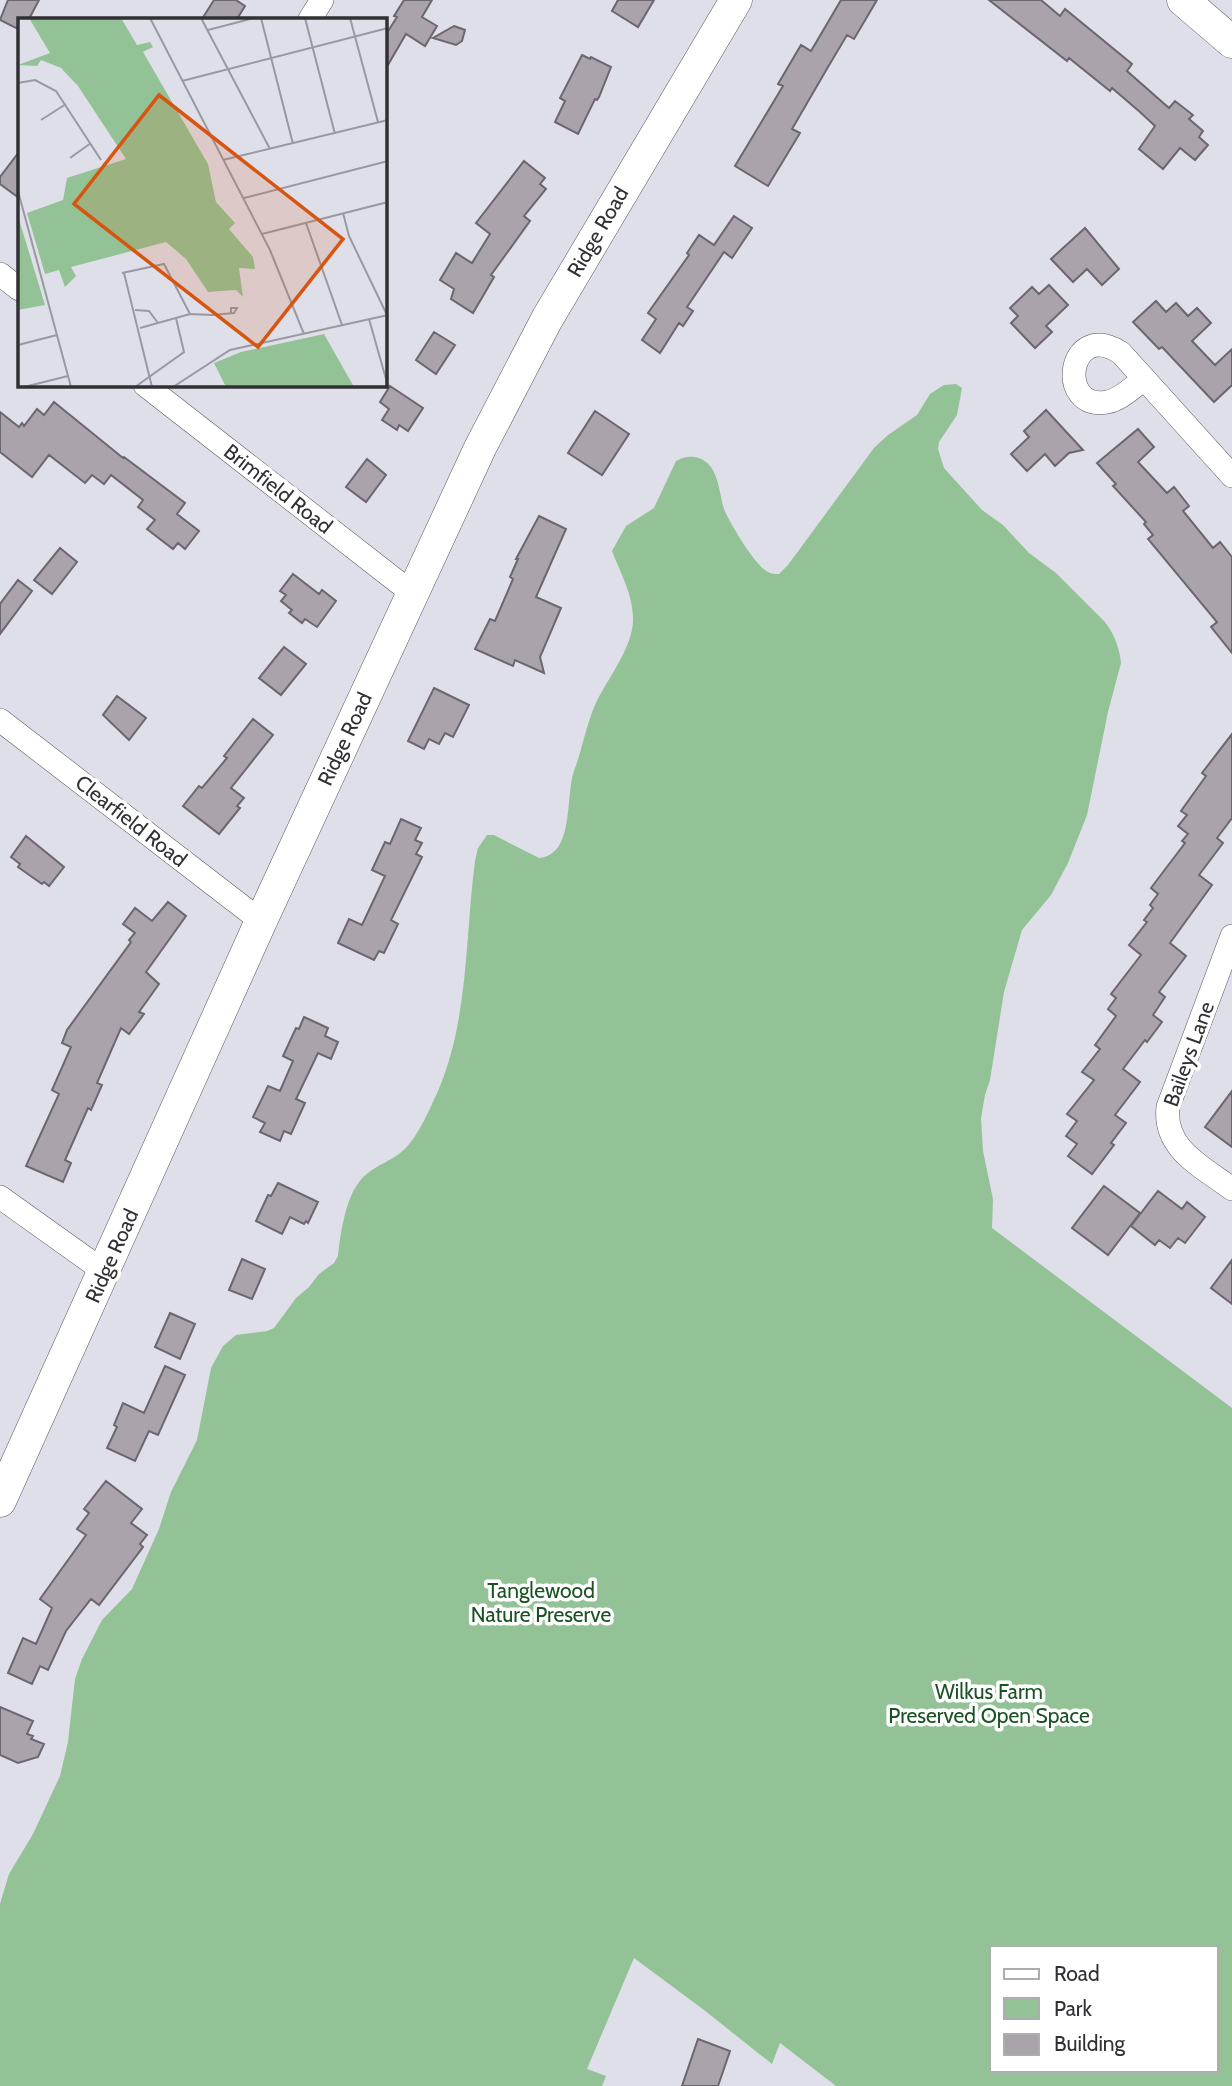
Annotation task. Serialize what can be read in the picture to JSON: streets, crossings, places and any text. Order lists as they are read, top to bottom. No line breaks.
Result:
{"streets":{"street":["Ridge Road","Brimfield Road","Clearfield Road","Baileys Lane"]},"crossings":[["Ridge Road","Brimfield Road"],["Ridge Road","Clearfield Road"]],"parks":["Tanglewood Nature Preserve","Wilkus Farm Preserved Open Space"],"legend":["Road","Park","Building"]}
